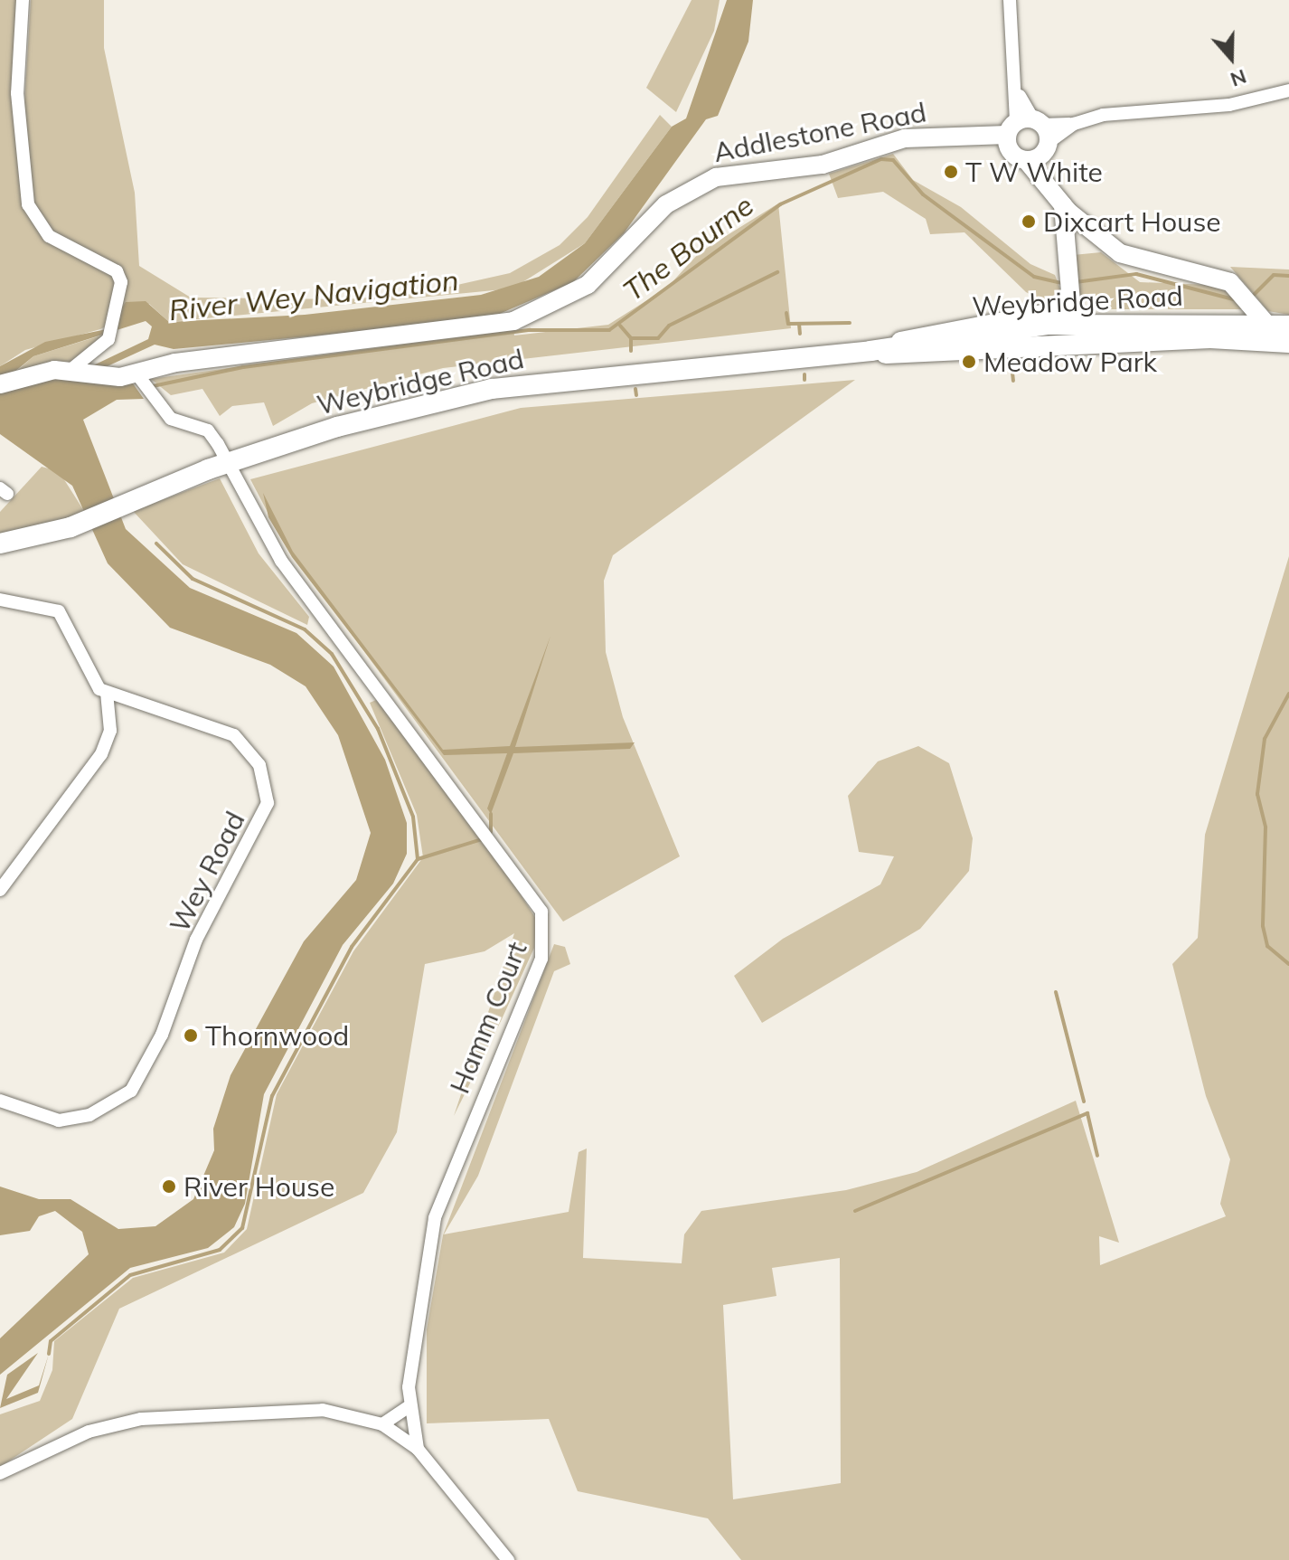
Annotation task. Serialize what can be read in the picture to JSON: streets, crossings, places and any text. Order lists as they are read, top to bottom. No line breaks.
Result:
{"streets":{"main road":["Weybridge Road"],"street":["Addlestone Road","Wey Road","Hamm Court"]},"crossings":[["Addlestone Road","Weybridge Road"],["Addlestone Road","Hamm Court"],["Weybridge Road","Hamm Court"]],"water":["The Bourne","River Wey Navigation"],"places":["T W White","Dixcart House","Meadow Park","Thornwood","River House"],"north":"bottom"}
